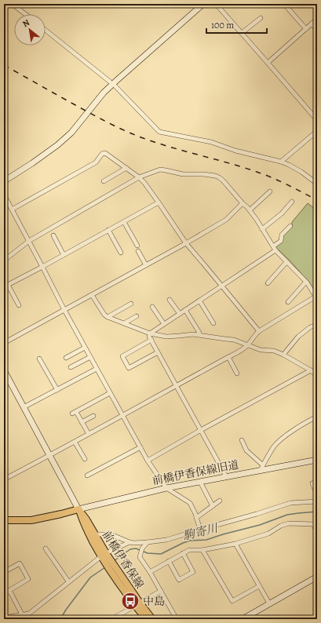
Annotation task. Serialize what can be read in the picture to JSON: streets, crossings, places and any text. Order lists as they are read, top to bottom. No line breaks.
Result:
{"streets":{"main road":["前橋伊香保線"],"street":["前橋伊香保線旧道"]},"crossings":[["前橋伊香保線旧道","前橋伊香保線"]],"water":["駒寄川"],"places":{"bus stop":["中島"]},"scale_bar":"100 m","north":"top left"}
